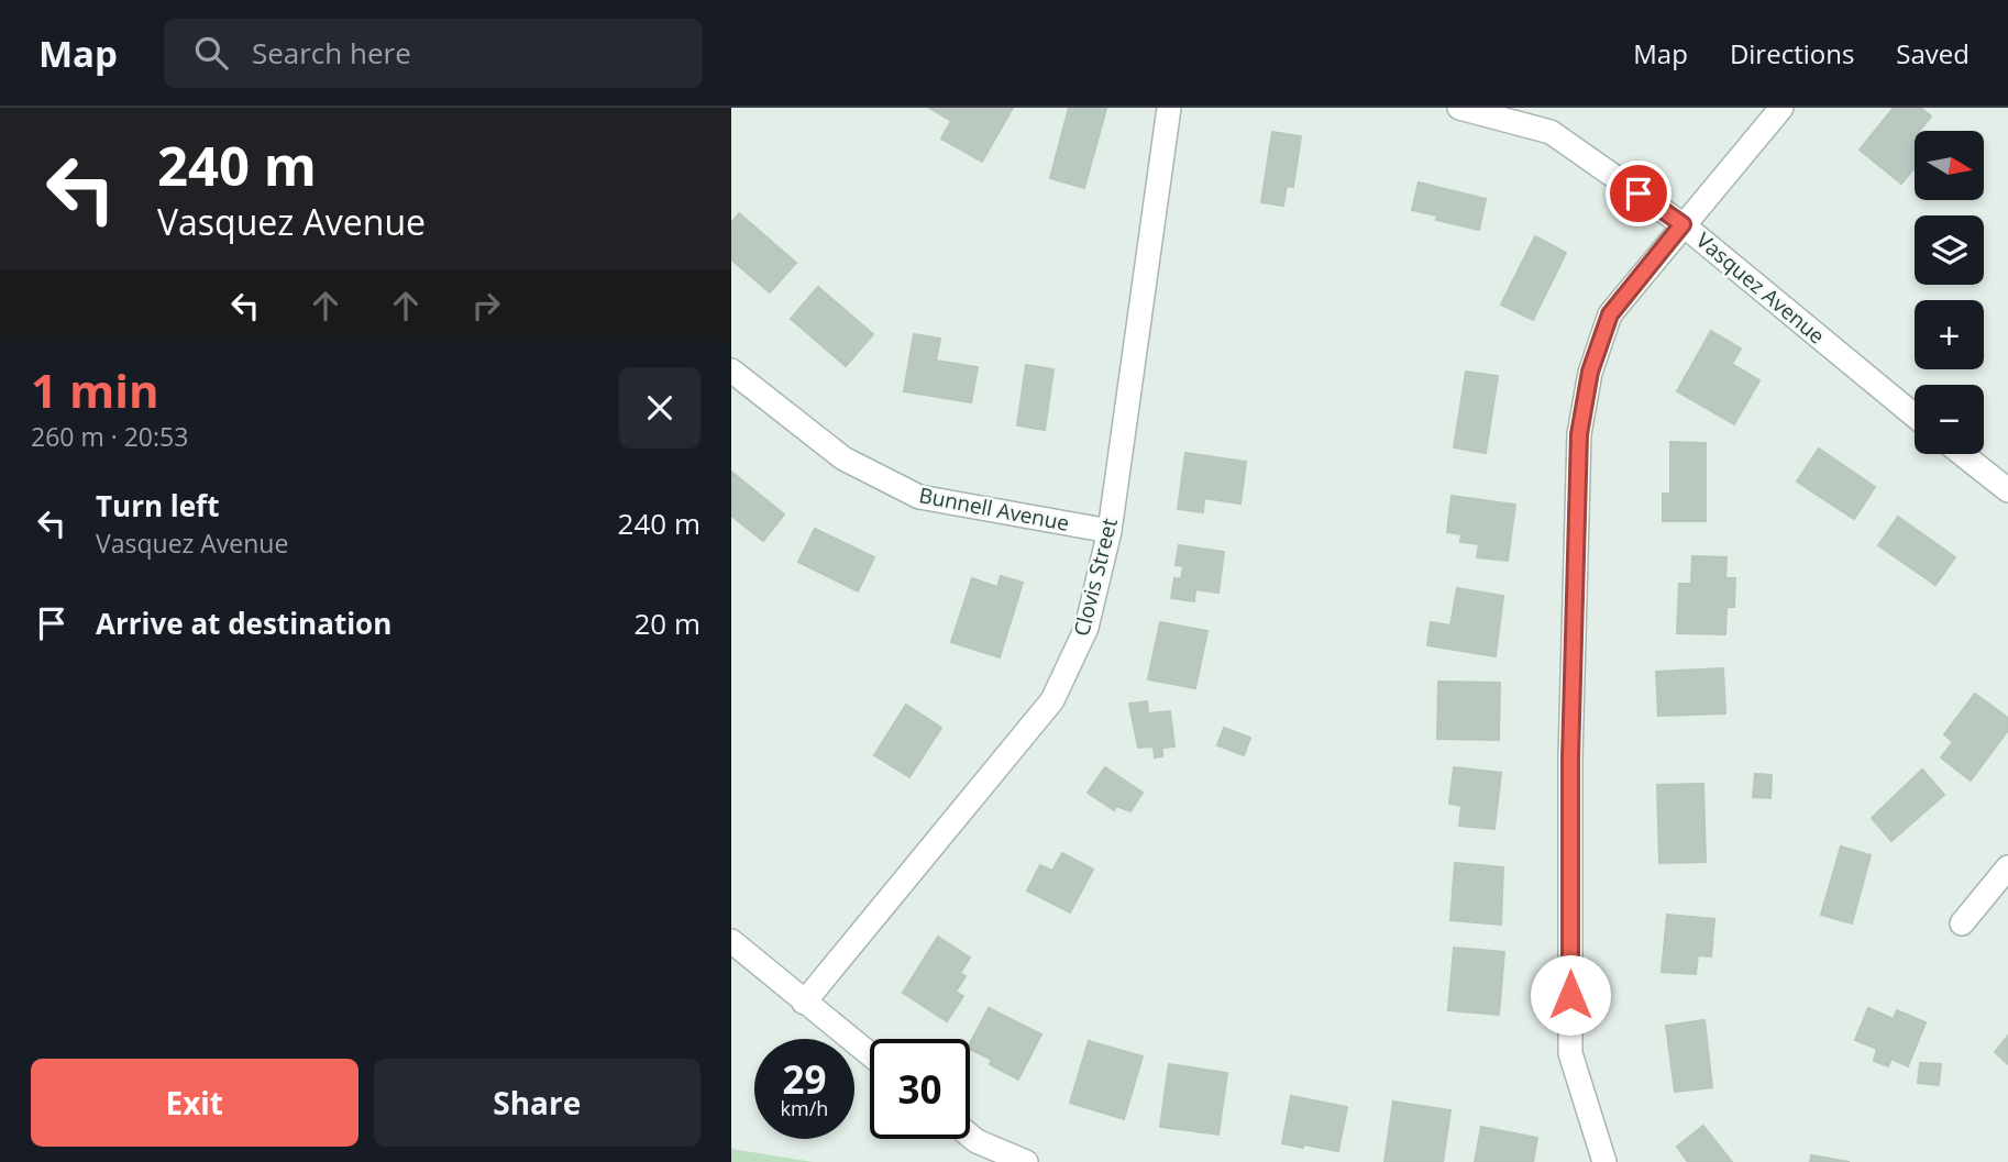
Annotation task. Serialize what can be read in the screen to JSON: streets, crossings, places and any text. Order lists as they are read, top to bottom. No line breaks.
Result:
{"streets":{"street":["Vasquez Avenue","Bunnell Avenue","Clovis Street"]},"crossings":[["Bunnell Avenue","Clovis Street"]],"north":"right","page":{"header":"Map","search":"Search here","nav":["Map","Directions","Saved"],"turn":["240 m","Vasquez Avenue"],"map_buttons":["+","−"],"heading":["1 min","260 m · 20:53"],"list":[{"name":"Turn left","note":"Vasquez Avenue","value":"240 m"},{"name":"Arrive at destination","value":"20 m"}],"speed":"29 km/h","limit":"30","buttons":["Exit","Share"]}}
